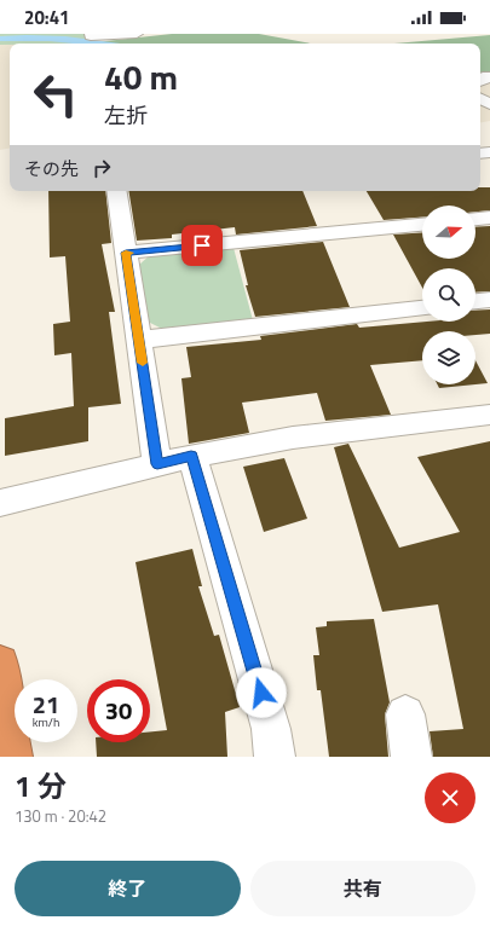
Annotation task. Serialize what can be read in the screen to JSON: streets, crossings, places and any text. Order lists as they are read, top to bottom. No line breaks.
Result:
{"north":"right","page":{"status":"20:41","turn":["40 m","左折"],"then":"その先","speed":"21 km/h","limit":"30","heading":["1 分","130 m · 20:42"],"buttons":["終了","共有"]}}
